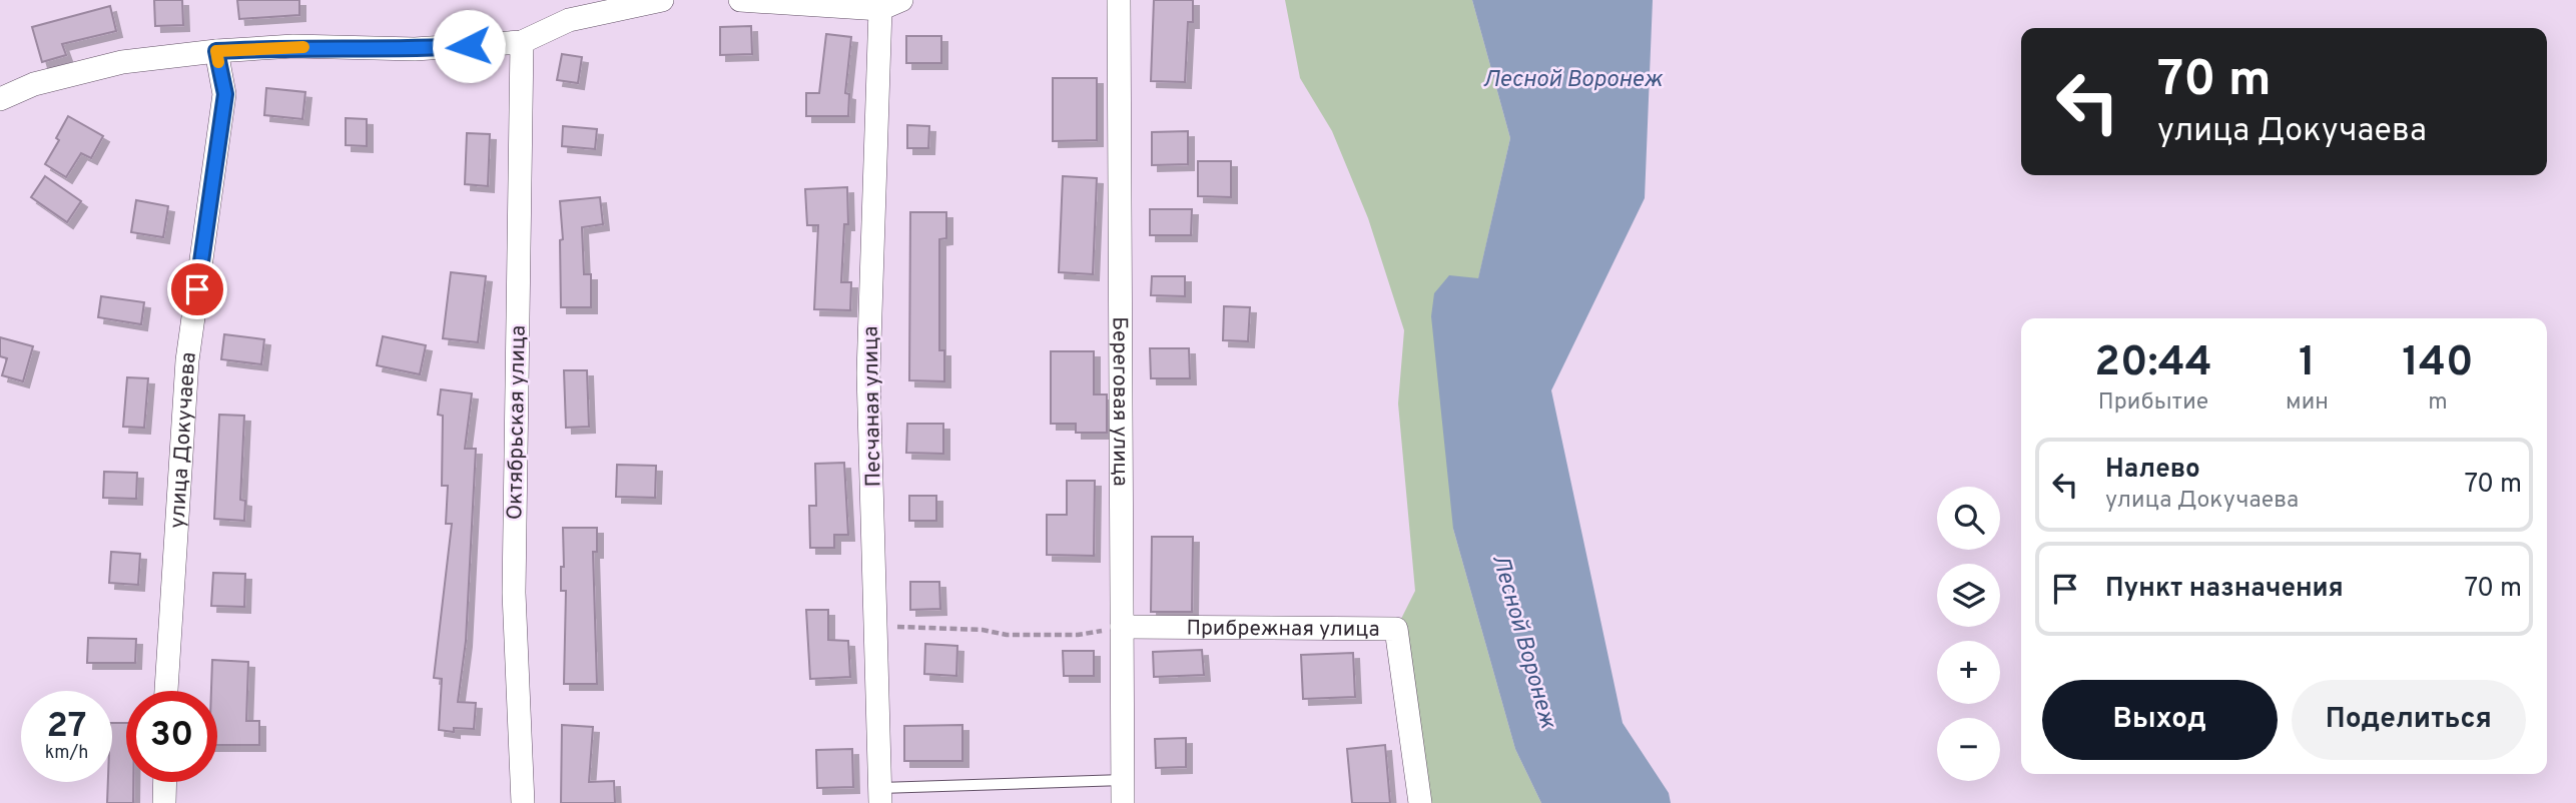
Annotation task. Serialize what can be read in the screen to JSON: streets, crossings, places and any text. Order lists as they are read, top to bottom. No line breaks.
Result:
{"streets":{"street":["Береговая улица","Песчаная улица","Октябрьская улица","улица Докучаева","Прибрежная улица"]},"crossings":[["Береговая улица","Прибрежная улица"]],"water":["Лесной Воронеж"],"page":{"turn":["70 m","улица Докучаева"],"eta":["20:44","Прибытие","1","мин","140","m"],"list":[{"name":"Налево","note":"улица Докучаева","value":"70 m"},{"name":"Пункт назначения","value":"70 m"}],"map_buttons":["+","−"],"buttons":["Выход","Поделиться"],"speed":"27 km/h","limit":"30"}}
